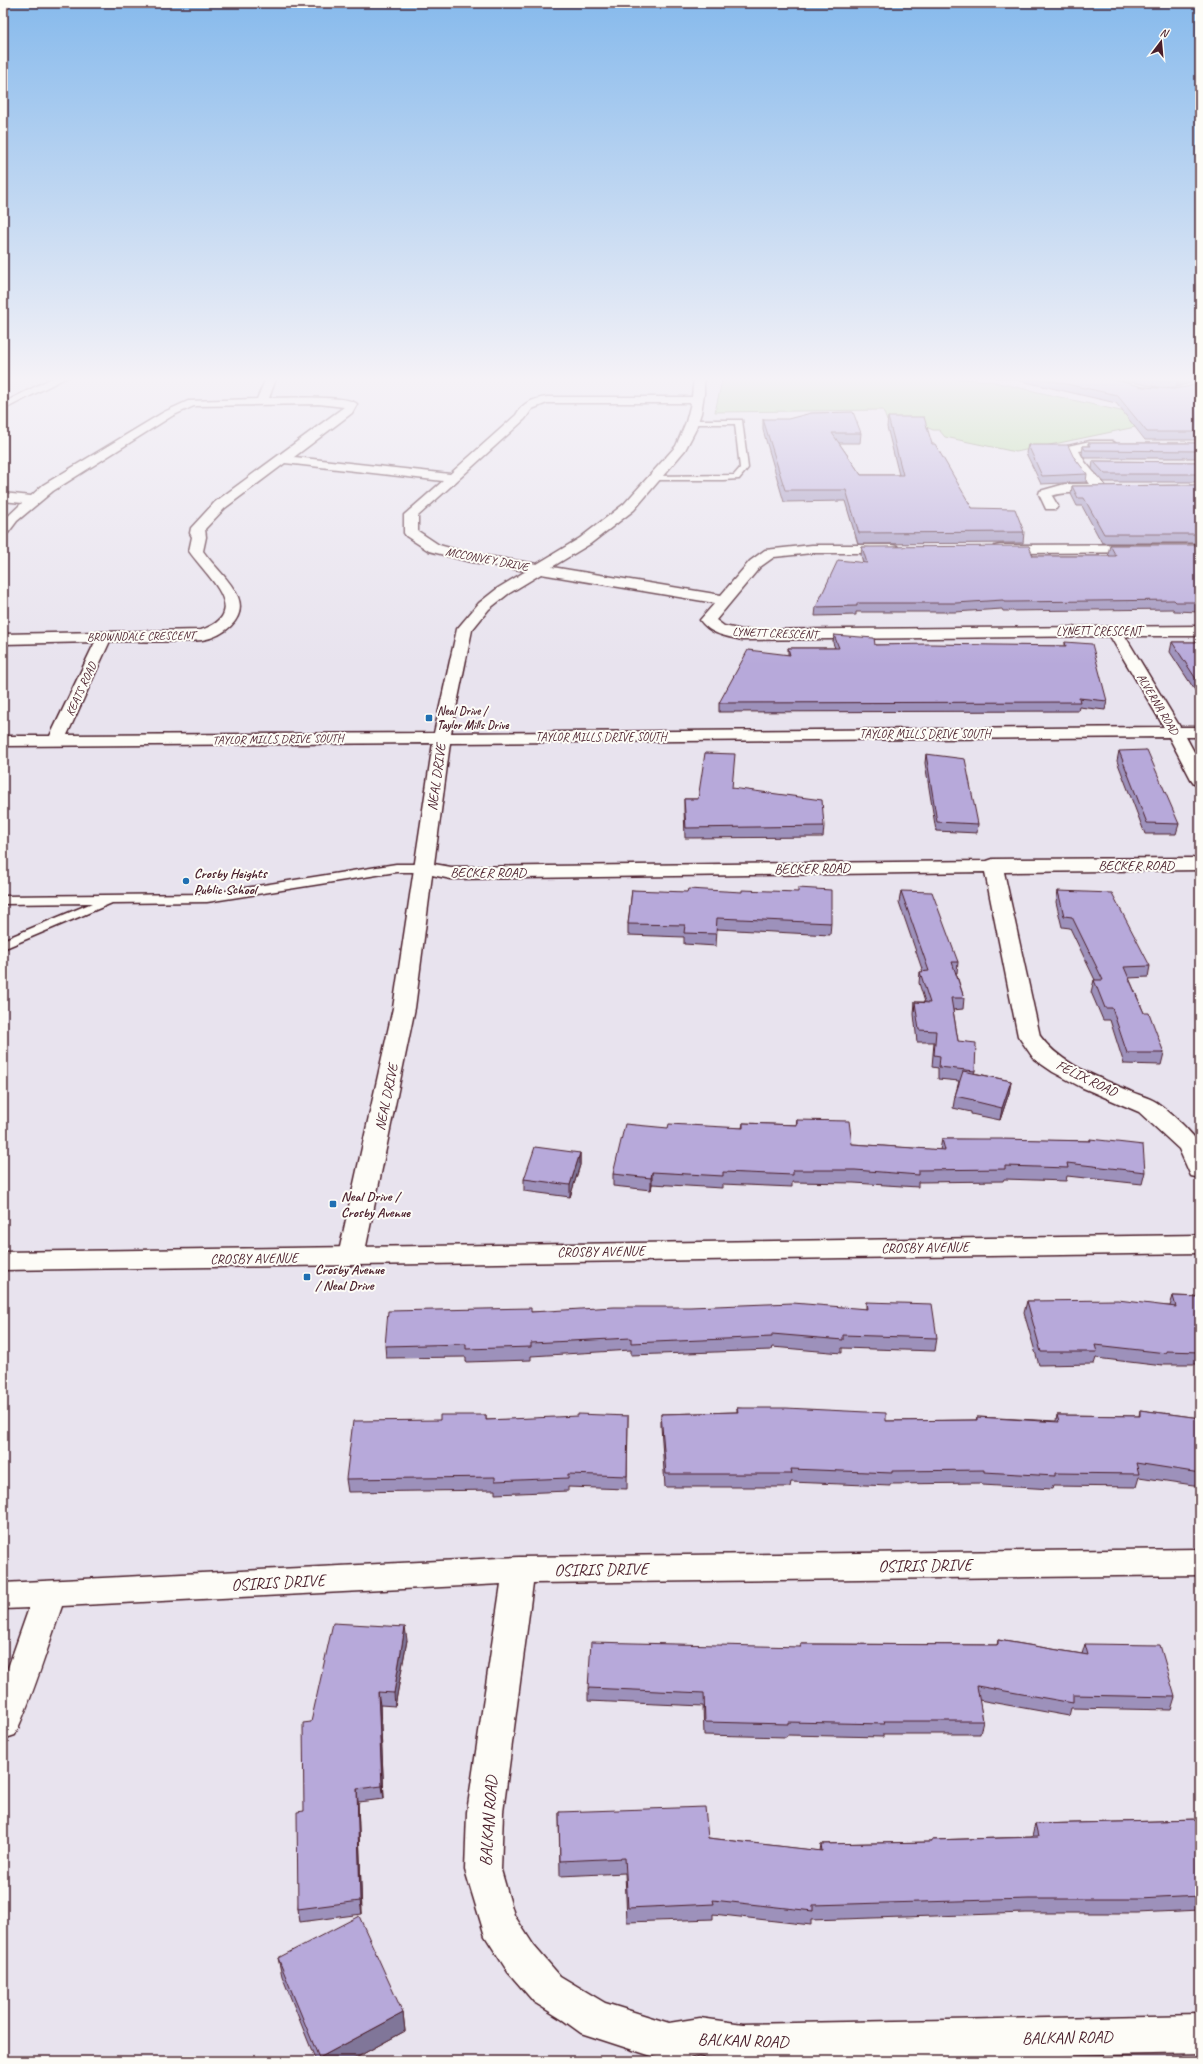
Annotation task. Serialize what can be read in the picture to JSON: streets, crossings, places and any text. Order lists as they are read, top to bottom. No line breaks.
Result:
{"streets":{"street":["MCCONVEY DRIVE","LYNETT CRESCENT","BROWNDALE CRESCENT","KEATS ROAD","ALVERNA ROAD","TAYLOR MILLS DRIVE SOUTH","NEAL DRIVE","BECKER ROAD","FELIX ROAD","CROSBY AVENUE","OSIRIS DRIVE","BALKAN ROAD"]},"crossings":[["MCCONVEY DRIVE","LYNETT CRESCENT"],["MCCONVEY DRIVE","NEAL DRIVE"],["LYNETT CRESCENT","ALVERNA ROAD"],["BROWNDALE CRESCENT","KEATS ROAD"],["KEATS ROAD","TAYLOR MILLS DRIVE SOUTH"],["ALVERNA ROAD","TAYLOR MILLS DRIVE SOUTH"],["TAYLOR MILLS DRIVE SOUTH","NEAL DRIVE"],["NEAL DRIVE","BECKER ROAD"],["NEAL DRIVE","CROSBY AVENUE"],["BECKER ROAD","FELIX ROAD"],["OSIRIS DRIVE","BALKAN ROAD"]],"places":{"transit":["Neal Drive / Taylor Mills Drive","Neal Drive / Crosby Avenue","Crosby Avenue / Neal Drive"],"other":["Crosby Heights Public School"]},"north":"top"}
